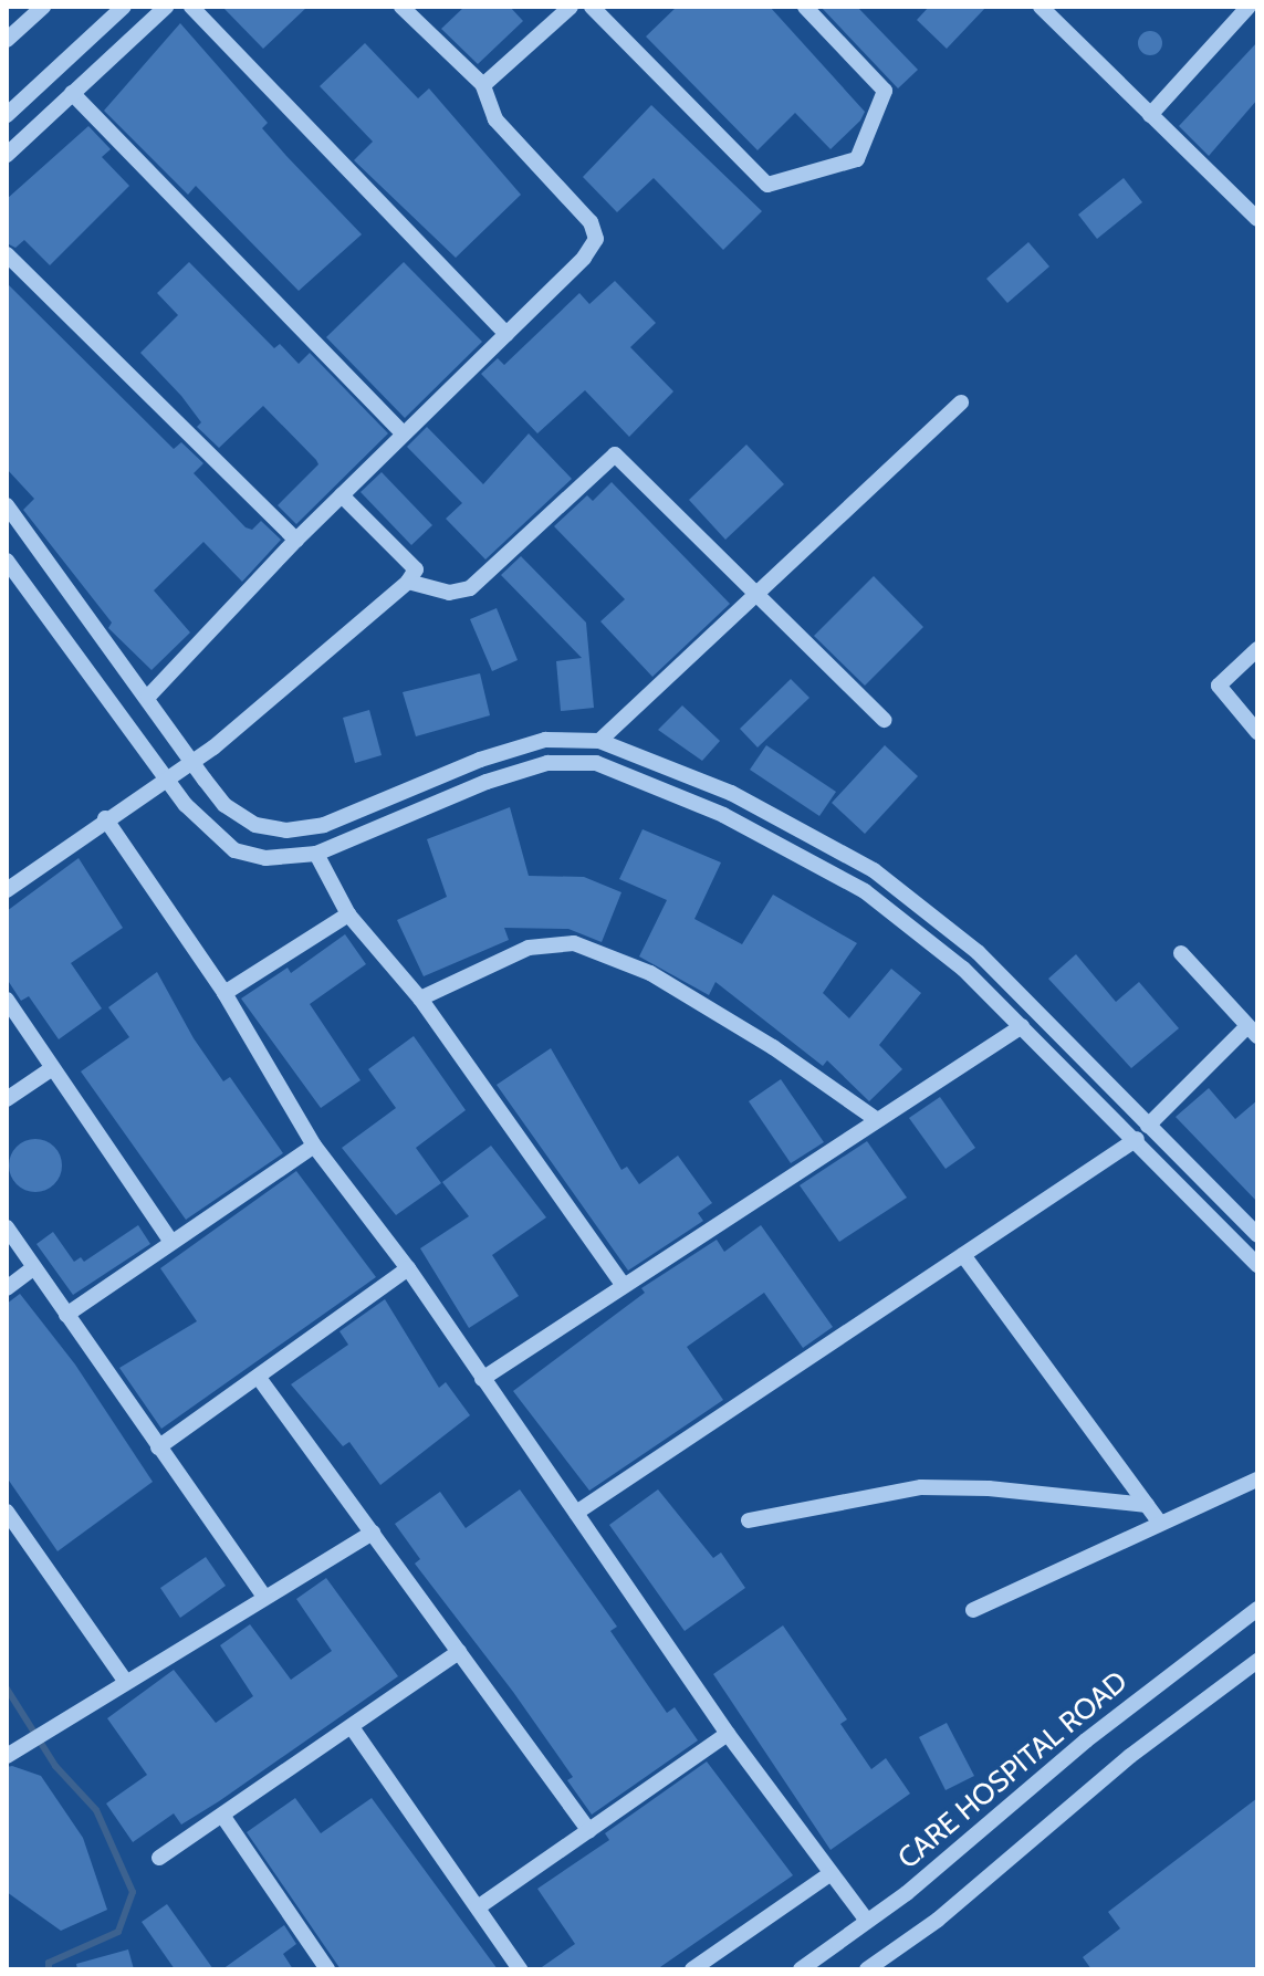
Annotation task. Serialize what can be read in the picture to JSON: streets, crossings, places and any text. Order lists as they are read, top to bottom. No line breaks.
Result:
{"streets":{"street":["CARE HOSPITAL ROAD"]}}
